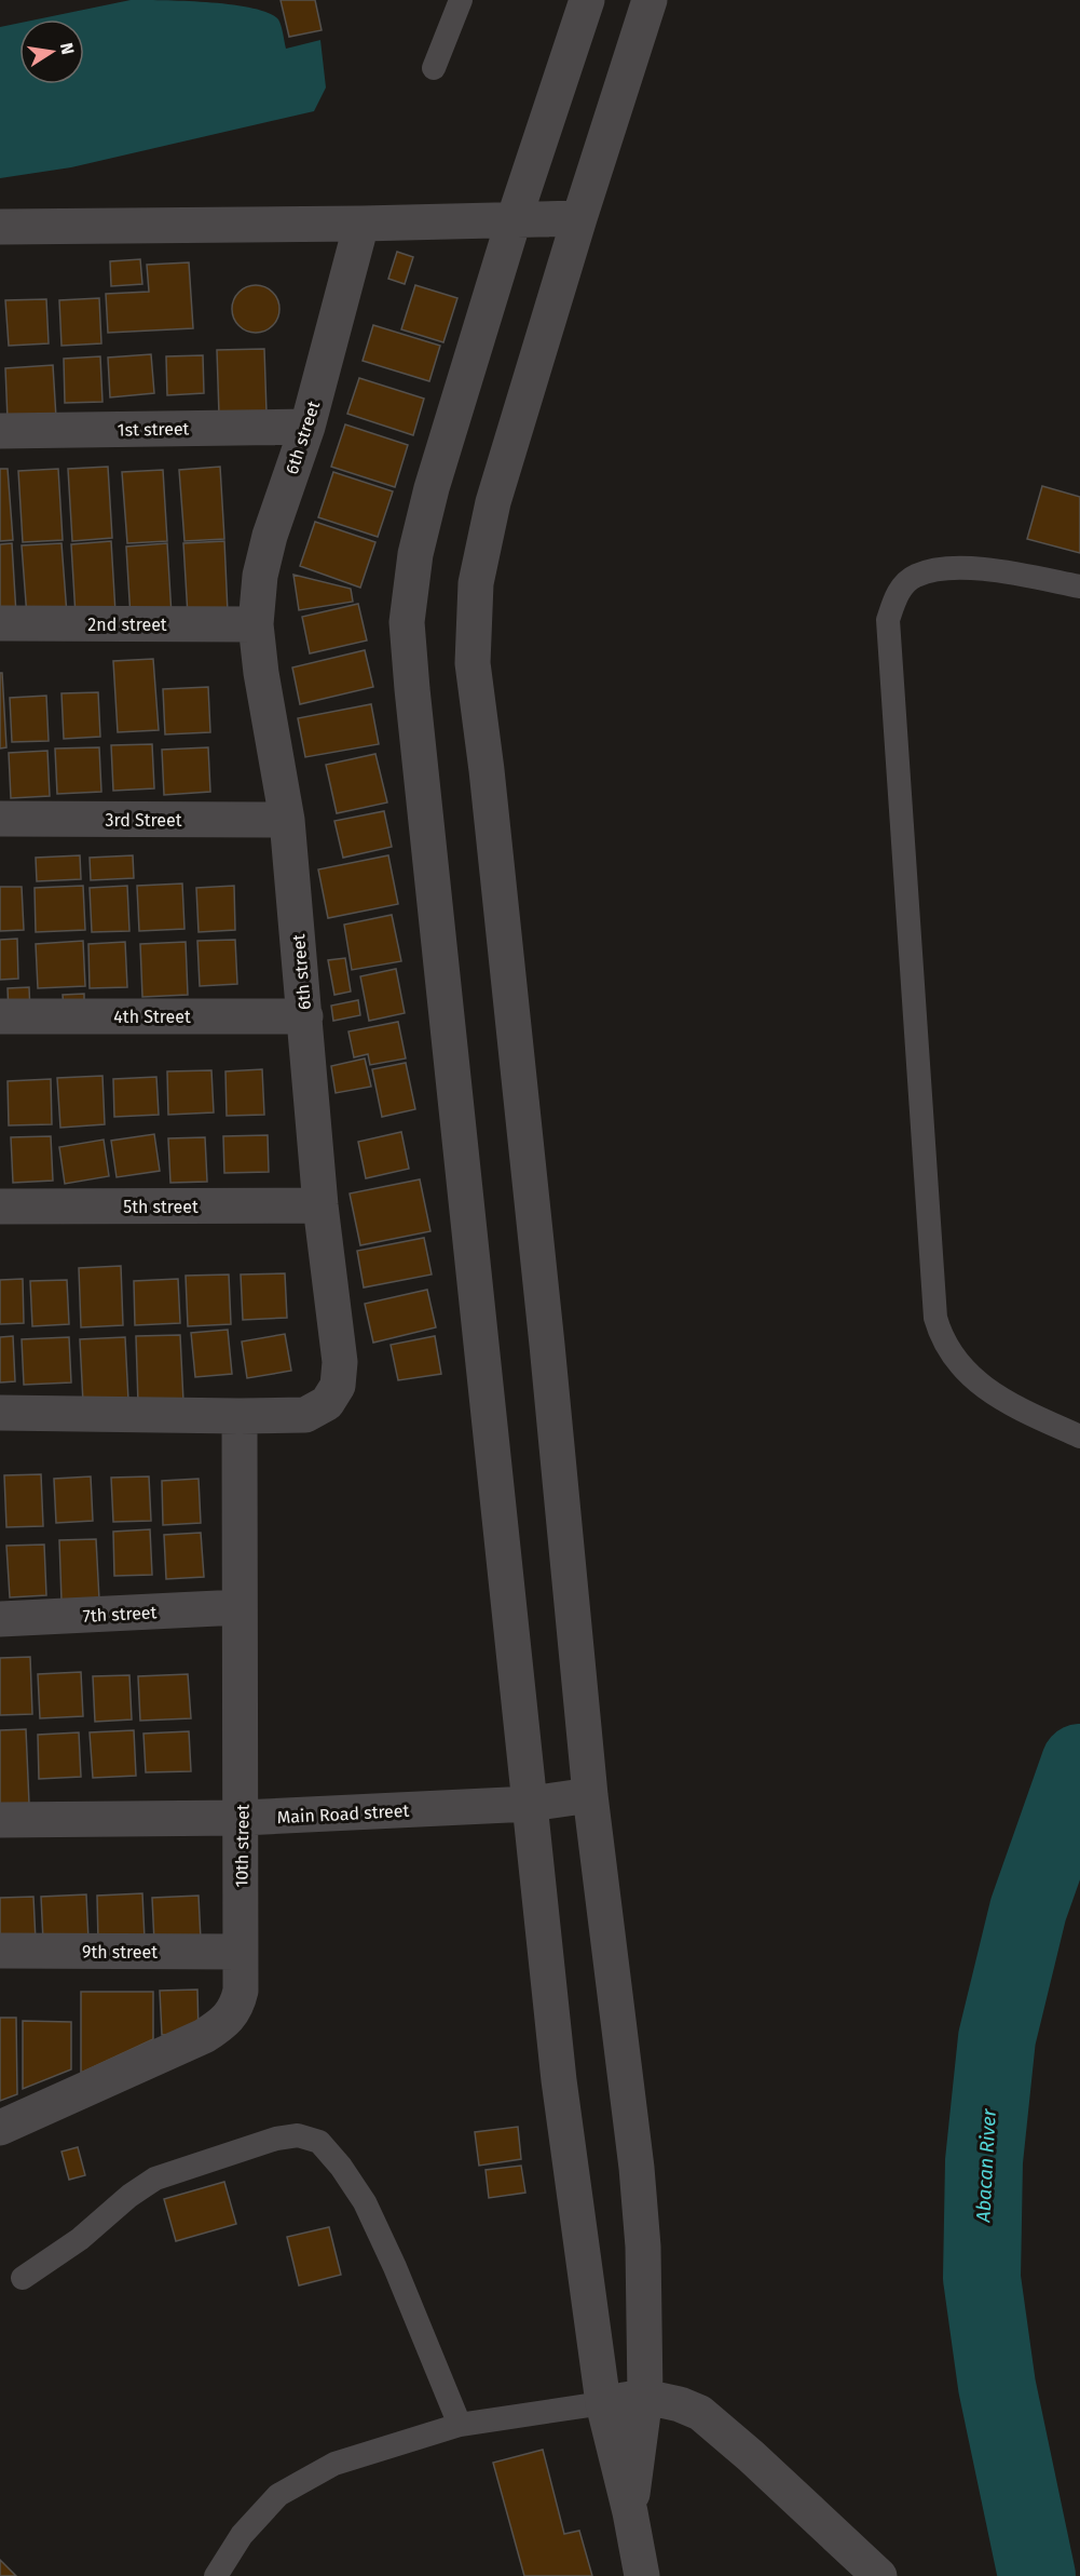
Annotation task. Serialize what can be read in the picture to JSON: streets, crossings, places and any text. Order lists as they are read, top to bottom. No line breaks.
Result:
{"streets":{"street":["1st street","6th street","2nd street","3rd Street","4th Street","5th street","7th street","Main Road street","10th street","9th street"]},"crossings":[["1st street","6th street"],["6th street","2nd street"],["6th street","3rd Street"],["6th street","4th Street"],["6th street","5th street"],["6th street","10th street"],["7th street","10th street"],["Main Road street","10th street"],["10th street","9th street"]],"water":["Abacan River"],"north":"right"}
